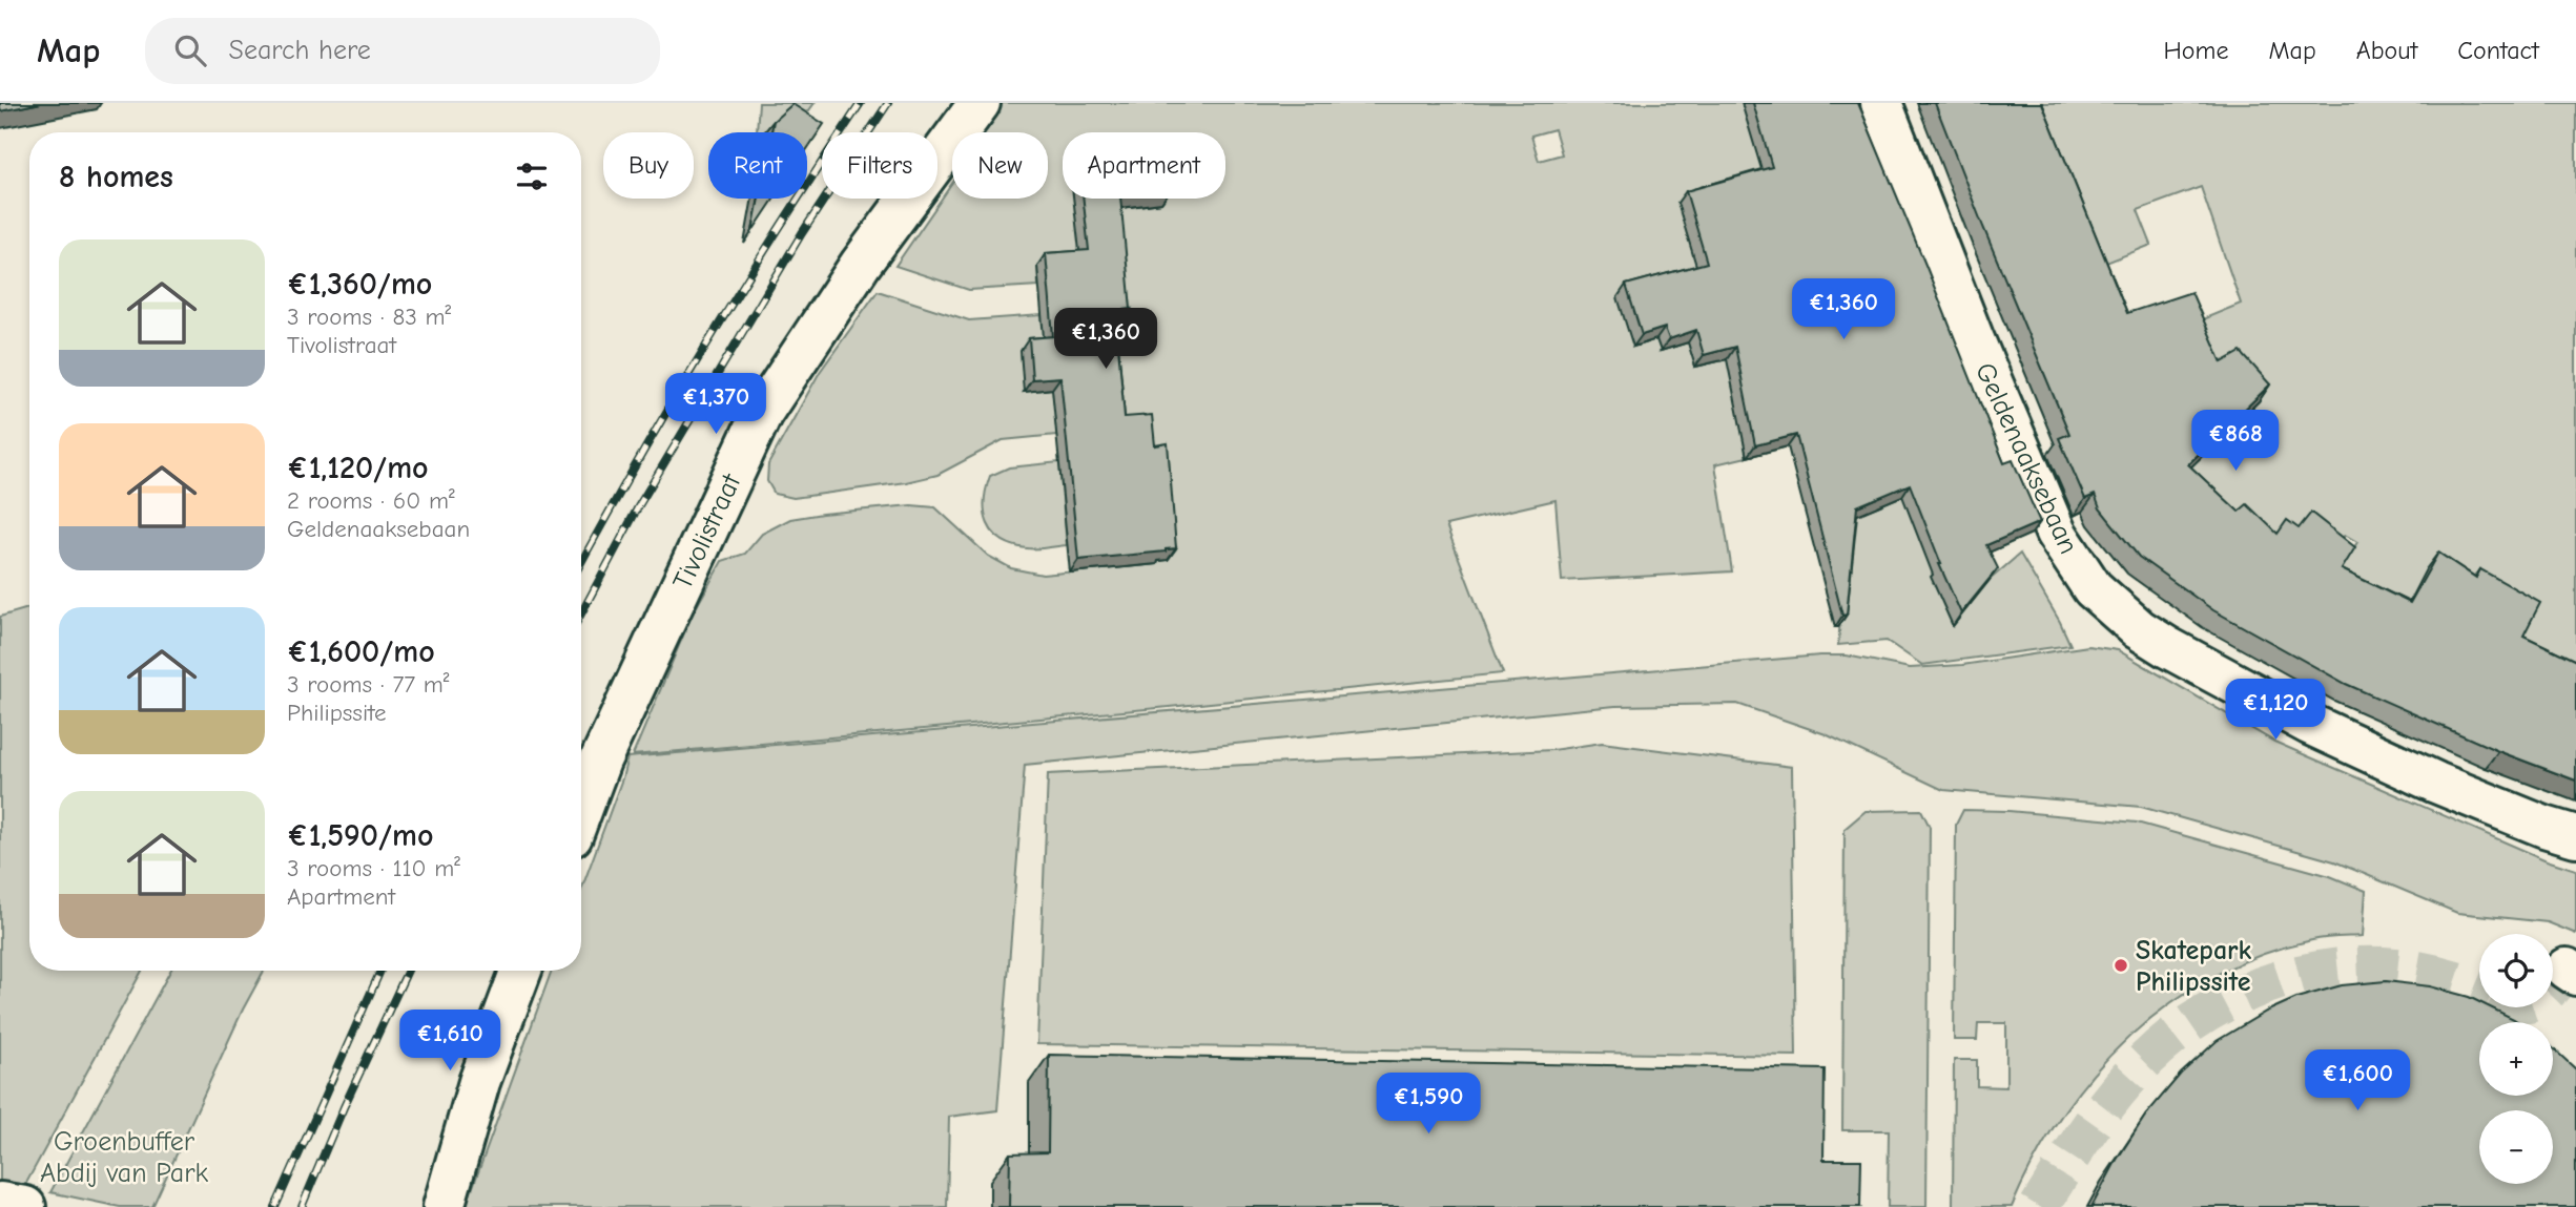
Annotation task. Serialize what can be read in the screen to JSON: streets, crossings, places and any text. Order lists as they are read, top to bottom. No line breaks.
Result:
{"streets":{"street":["Geldenaaksebaan","Tivolistraat"]},"parks":["Groenbuffer Abdij van Park"],"places":["Skatepark Philipssite"],"page":{"header":"Map","search":"Search here","nav":["Home","Map","About","Contact"],"chip":["Buy","Rent","Filters","New","Apartment"],"heading":"8 homes","list":[{"name":"€1,360/mo","note":"3 rooms · 83 m² · Tivolistraat"},{"name":"€1,120/mo","note":"2 rooms · 60 m² · Geldenaaksebaan"},{"name":"€1,600/mo","note":"3 rooms · 77 m² · Philipssite"},{"name":"€1,590/mo","note":"3 rooms · 110 m² · Apartment"}],"price":["€1,360","€1,360","€1,370","€868","€1,120","€1,610","€1,600","€1,590"],"map_buttons":["+","−"]}}
